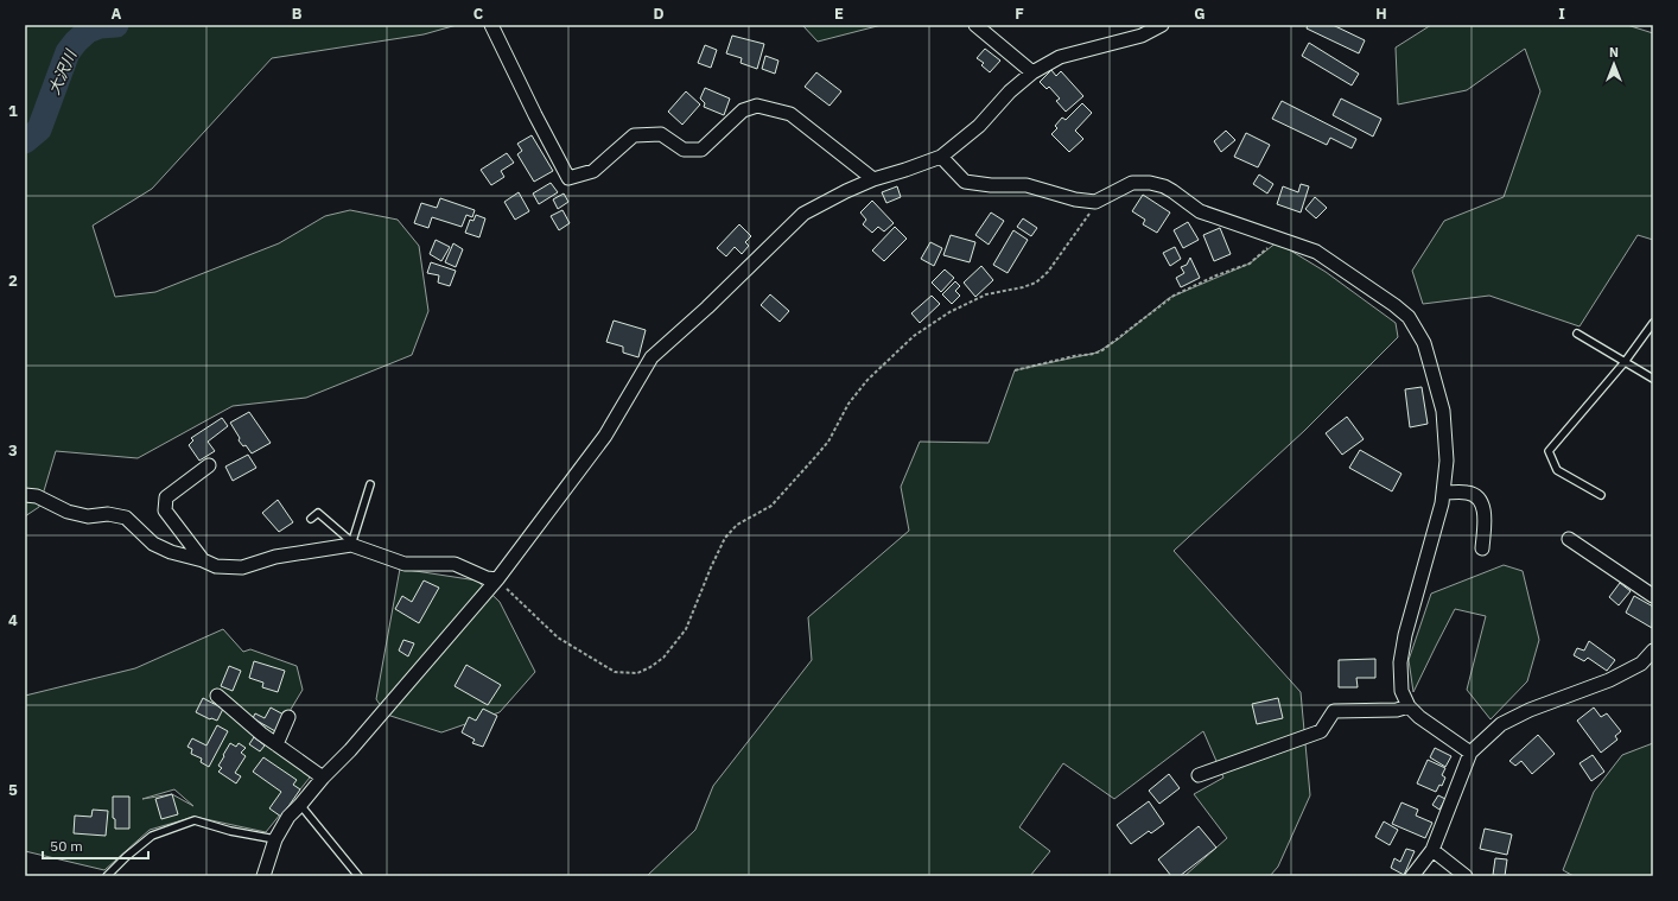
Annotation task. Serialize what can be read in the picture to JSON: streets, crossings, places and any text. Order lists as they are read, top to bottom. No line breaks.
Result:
{"water":["大沢川"],"scale_bar":"50 m","north":"top","grid":{"columns":["A","B","C","D","E","F","G","H","I"],"rows":["1","2","3","4","5"]}}
